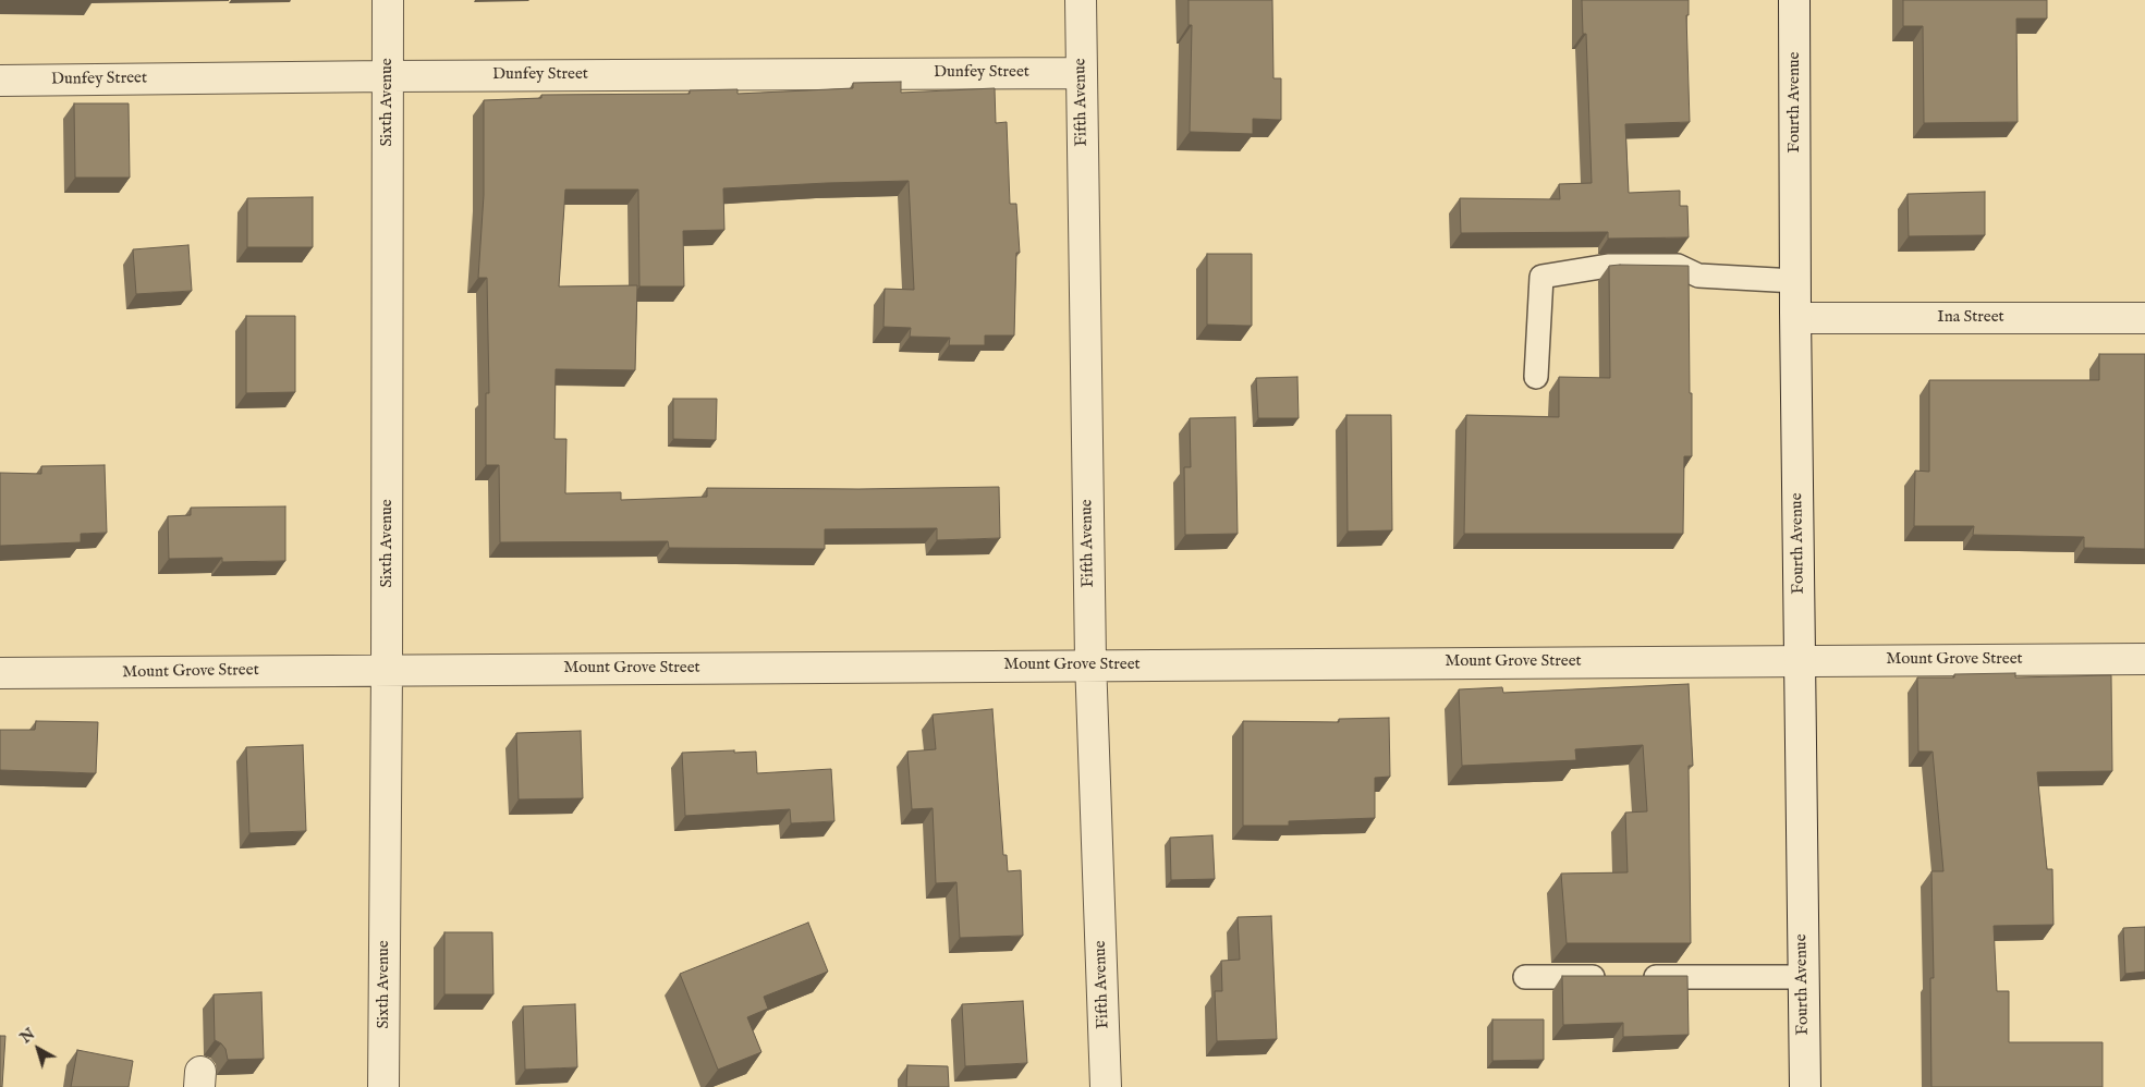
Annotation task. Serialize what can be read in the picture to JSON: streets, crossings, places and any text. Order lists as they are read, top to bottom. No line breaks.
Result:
{"streets":{"street":["Dunfey Street","Sixth Avenue","Fifth Avenue","Fourth Avenue","Ina Street","Mount Grove Street"]},"crossings":[["Dunfey Street","Sixth Avenue"],["Dunfey Street","Fifth Avenue"],["Sixth Avenue","Mount Grove Street"],["Fifth Avenue","Mount Grove Street"],["Fourth Avenue","Ina Street"],["Fourth Avenue","Mount Grove Street"]],"north":"top left"}
